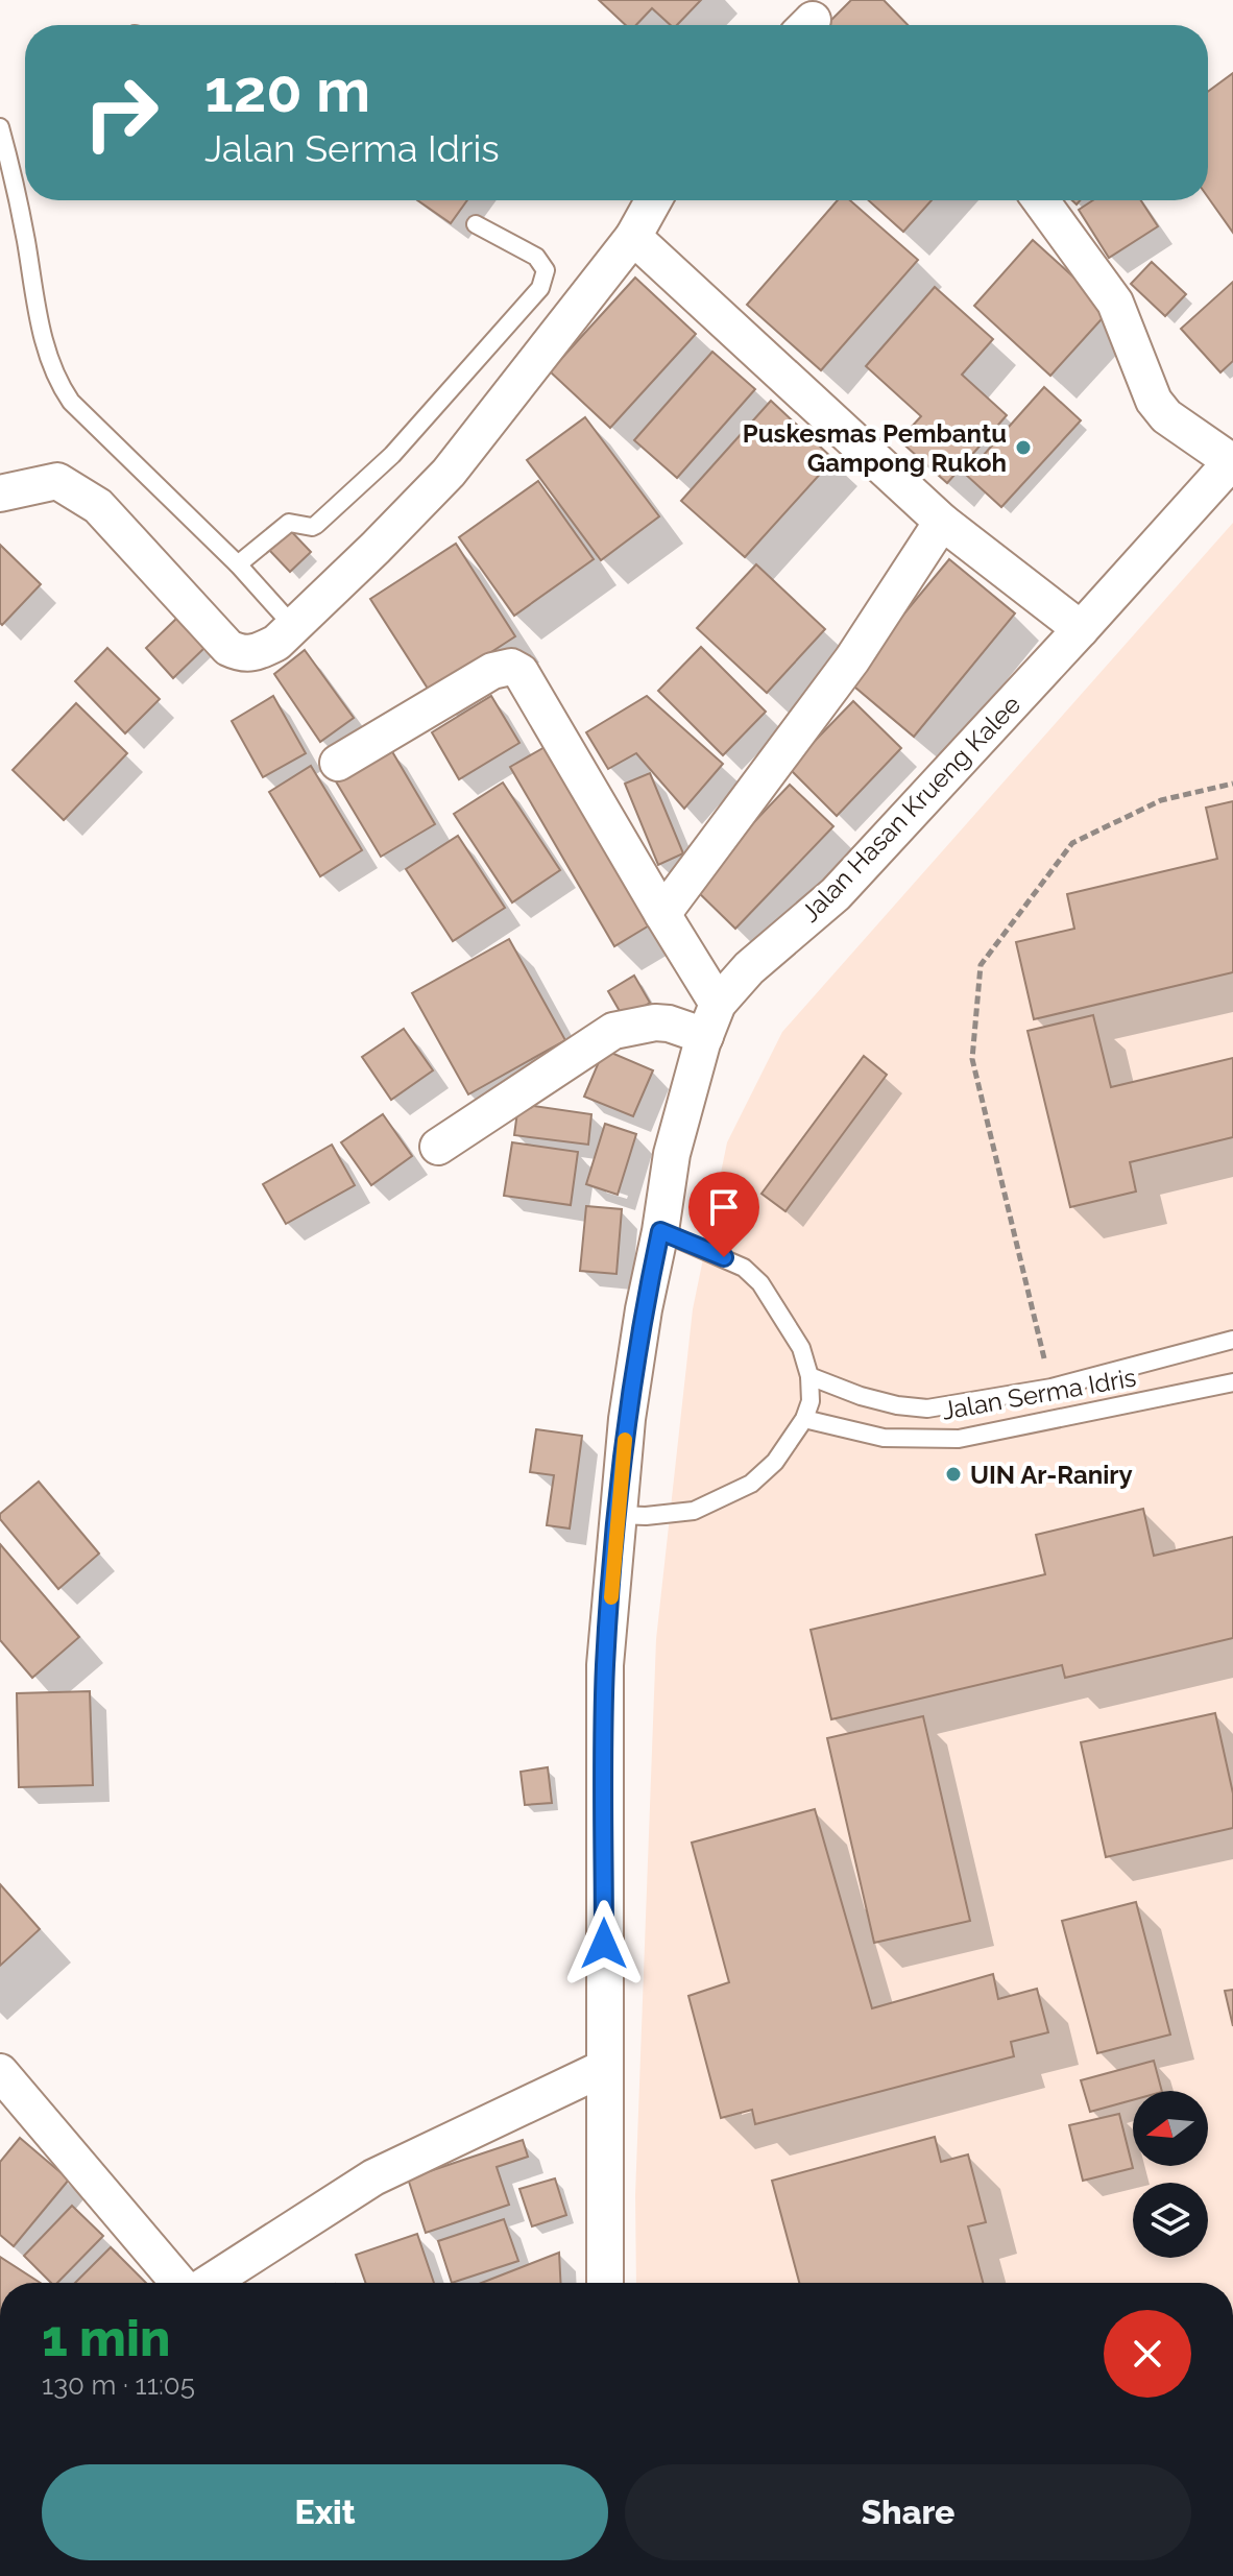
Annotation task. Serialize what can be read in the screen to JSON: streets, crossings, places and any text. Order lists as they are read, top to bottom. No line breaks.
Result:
{"streets":{"street":["Jalan Hasan Krueng Kalee"],"lane":["Jalan Serma Idris"]},"places":["Puskesmas Pembantu Gampong Rukoh","UIN Ar-Raniry"],"north":"left","page":{"turn":["120 m","Jalan Serma Idris"],"heading":["1 min","130 m · 11:05"],"buttons":["Exit","Share"]}}
